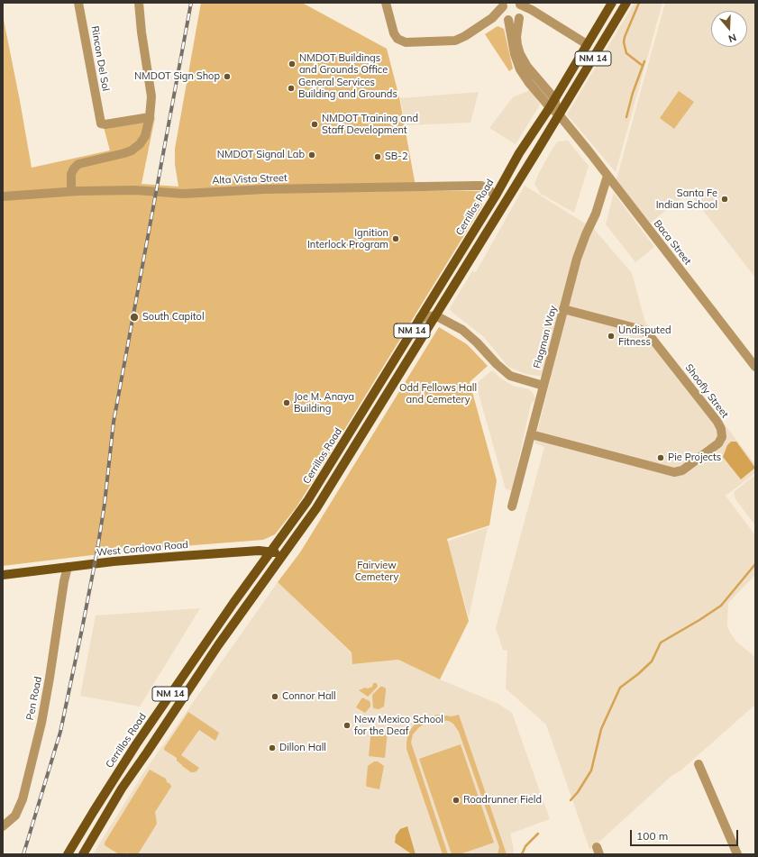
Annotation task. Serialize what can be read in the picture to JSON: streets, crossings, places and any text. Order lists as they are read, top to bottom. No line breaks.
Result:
{"streets":{"main road":["NM 14","Cerrillos Road","West Cordova Road"],"street":["Rincon Del Sol","Alta Vista Street","Baca Street","Flagman Way","Shoofly Street","Pen Road"]},"crossings":[["NM 14","Baca Street"],["NM 14","West Cordova Road"],["Alta Vista Street","Cerrillos Road"],["Cerrillos Road","Baca Street"],["Cerrillos Road","West Cordova Road"],["Baca Street","Flagman Way"],["Flagman Way","Shoofly Street"],["West Cordova Road","Pen Road"]],"parks":["Odd Fellows Hall and Cemetery","Fairview Cemetery"],"places":["NMDOT Buildings and Grounds Office","NMDOT Sign Shop","General Services Building and Grounds","NMDOT Training and Staff Development","NMDOT Signal Lab","SB-2","Santa Fe Indian School","Ignition Interlock Program","South Capitol","Undisputed Fitness","Joe M. Anaya Building","Pie Projects","Connor Hall","New Mexico School for the Deaf","Dillon Hall","Roadrunner Field"],"scale_bar":"100 m","north":"bottom"}
